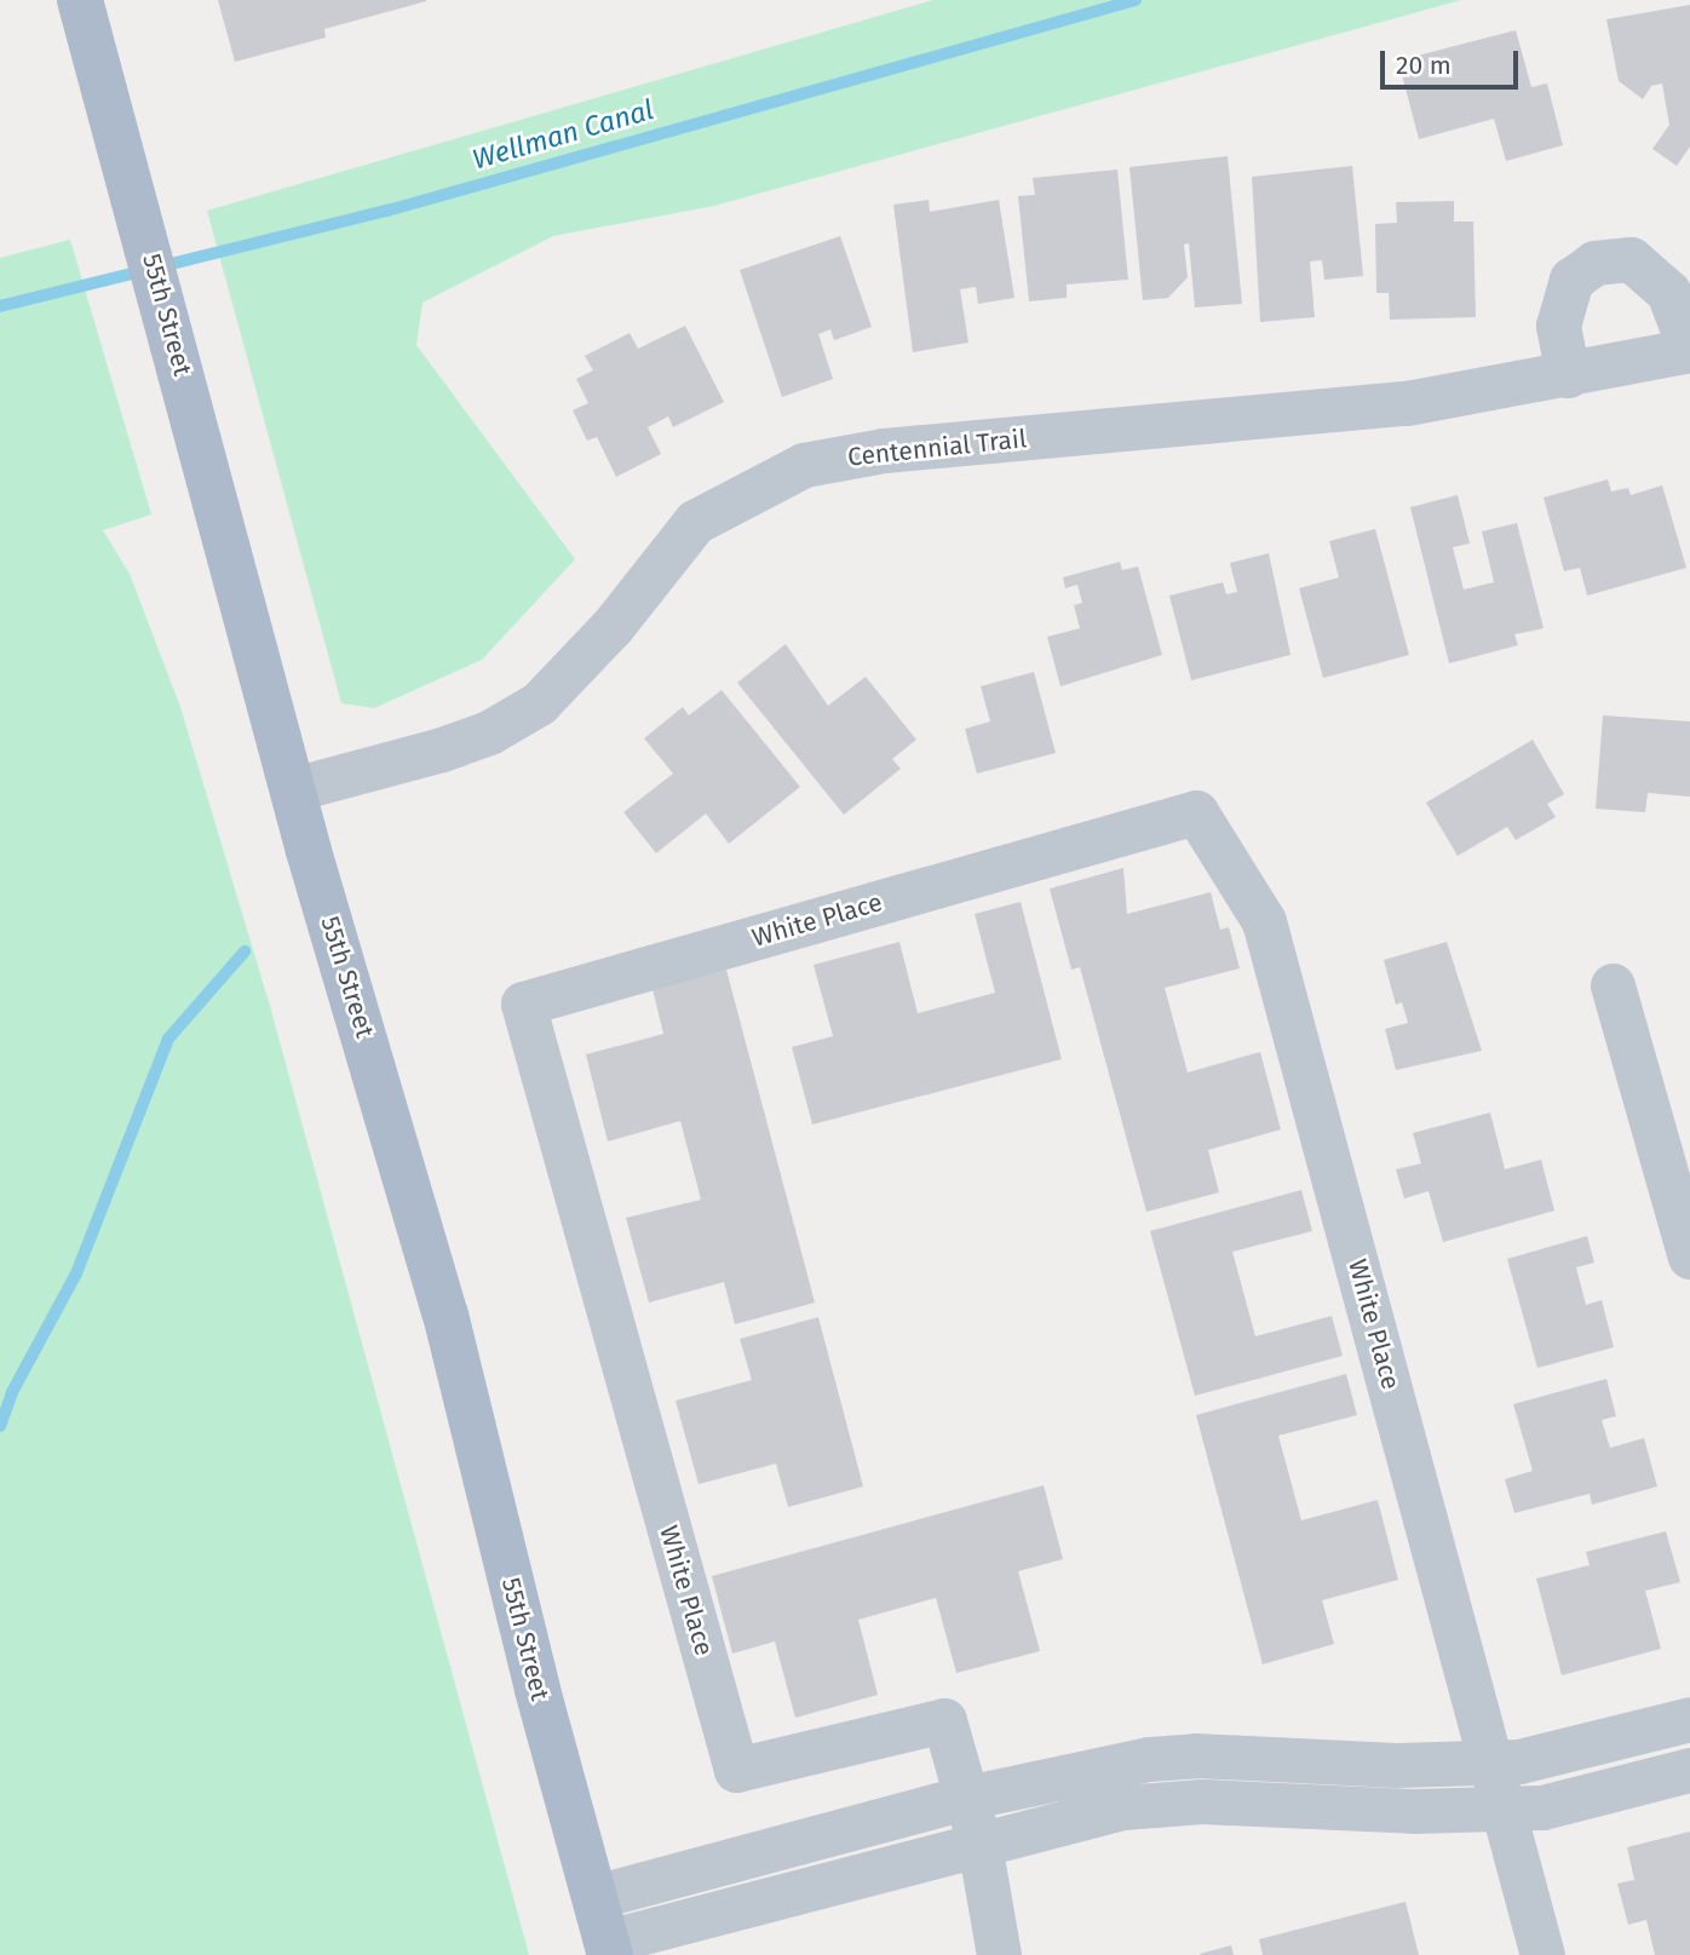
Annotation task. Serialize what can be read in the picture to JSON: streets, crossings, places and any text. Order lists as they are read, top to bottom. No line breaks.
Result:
{"streets":{"main road":["55th Street"],"street":["Centennial Trail","White Place"]},"crossings":[["55th Street","Centennial Trail"]],"water":["Wellman Canal"],"scale_bar":"20 m"}
